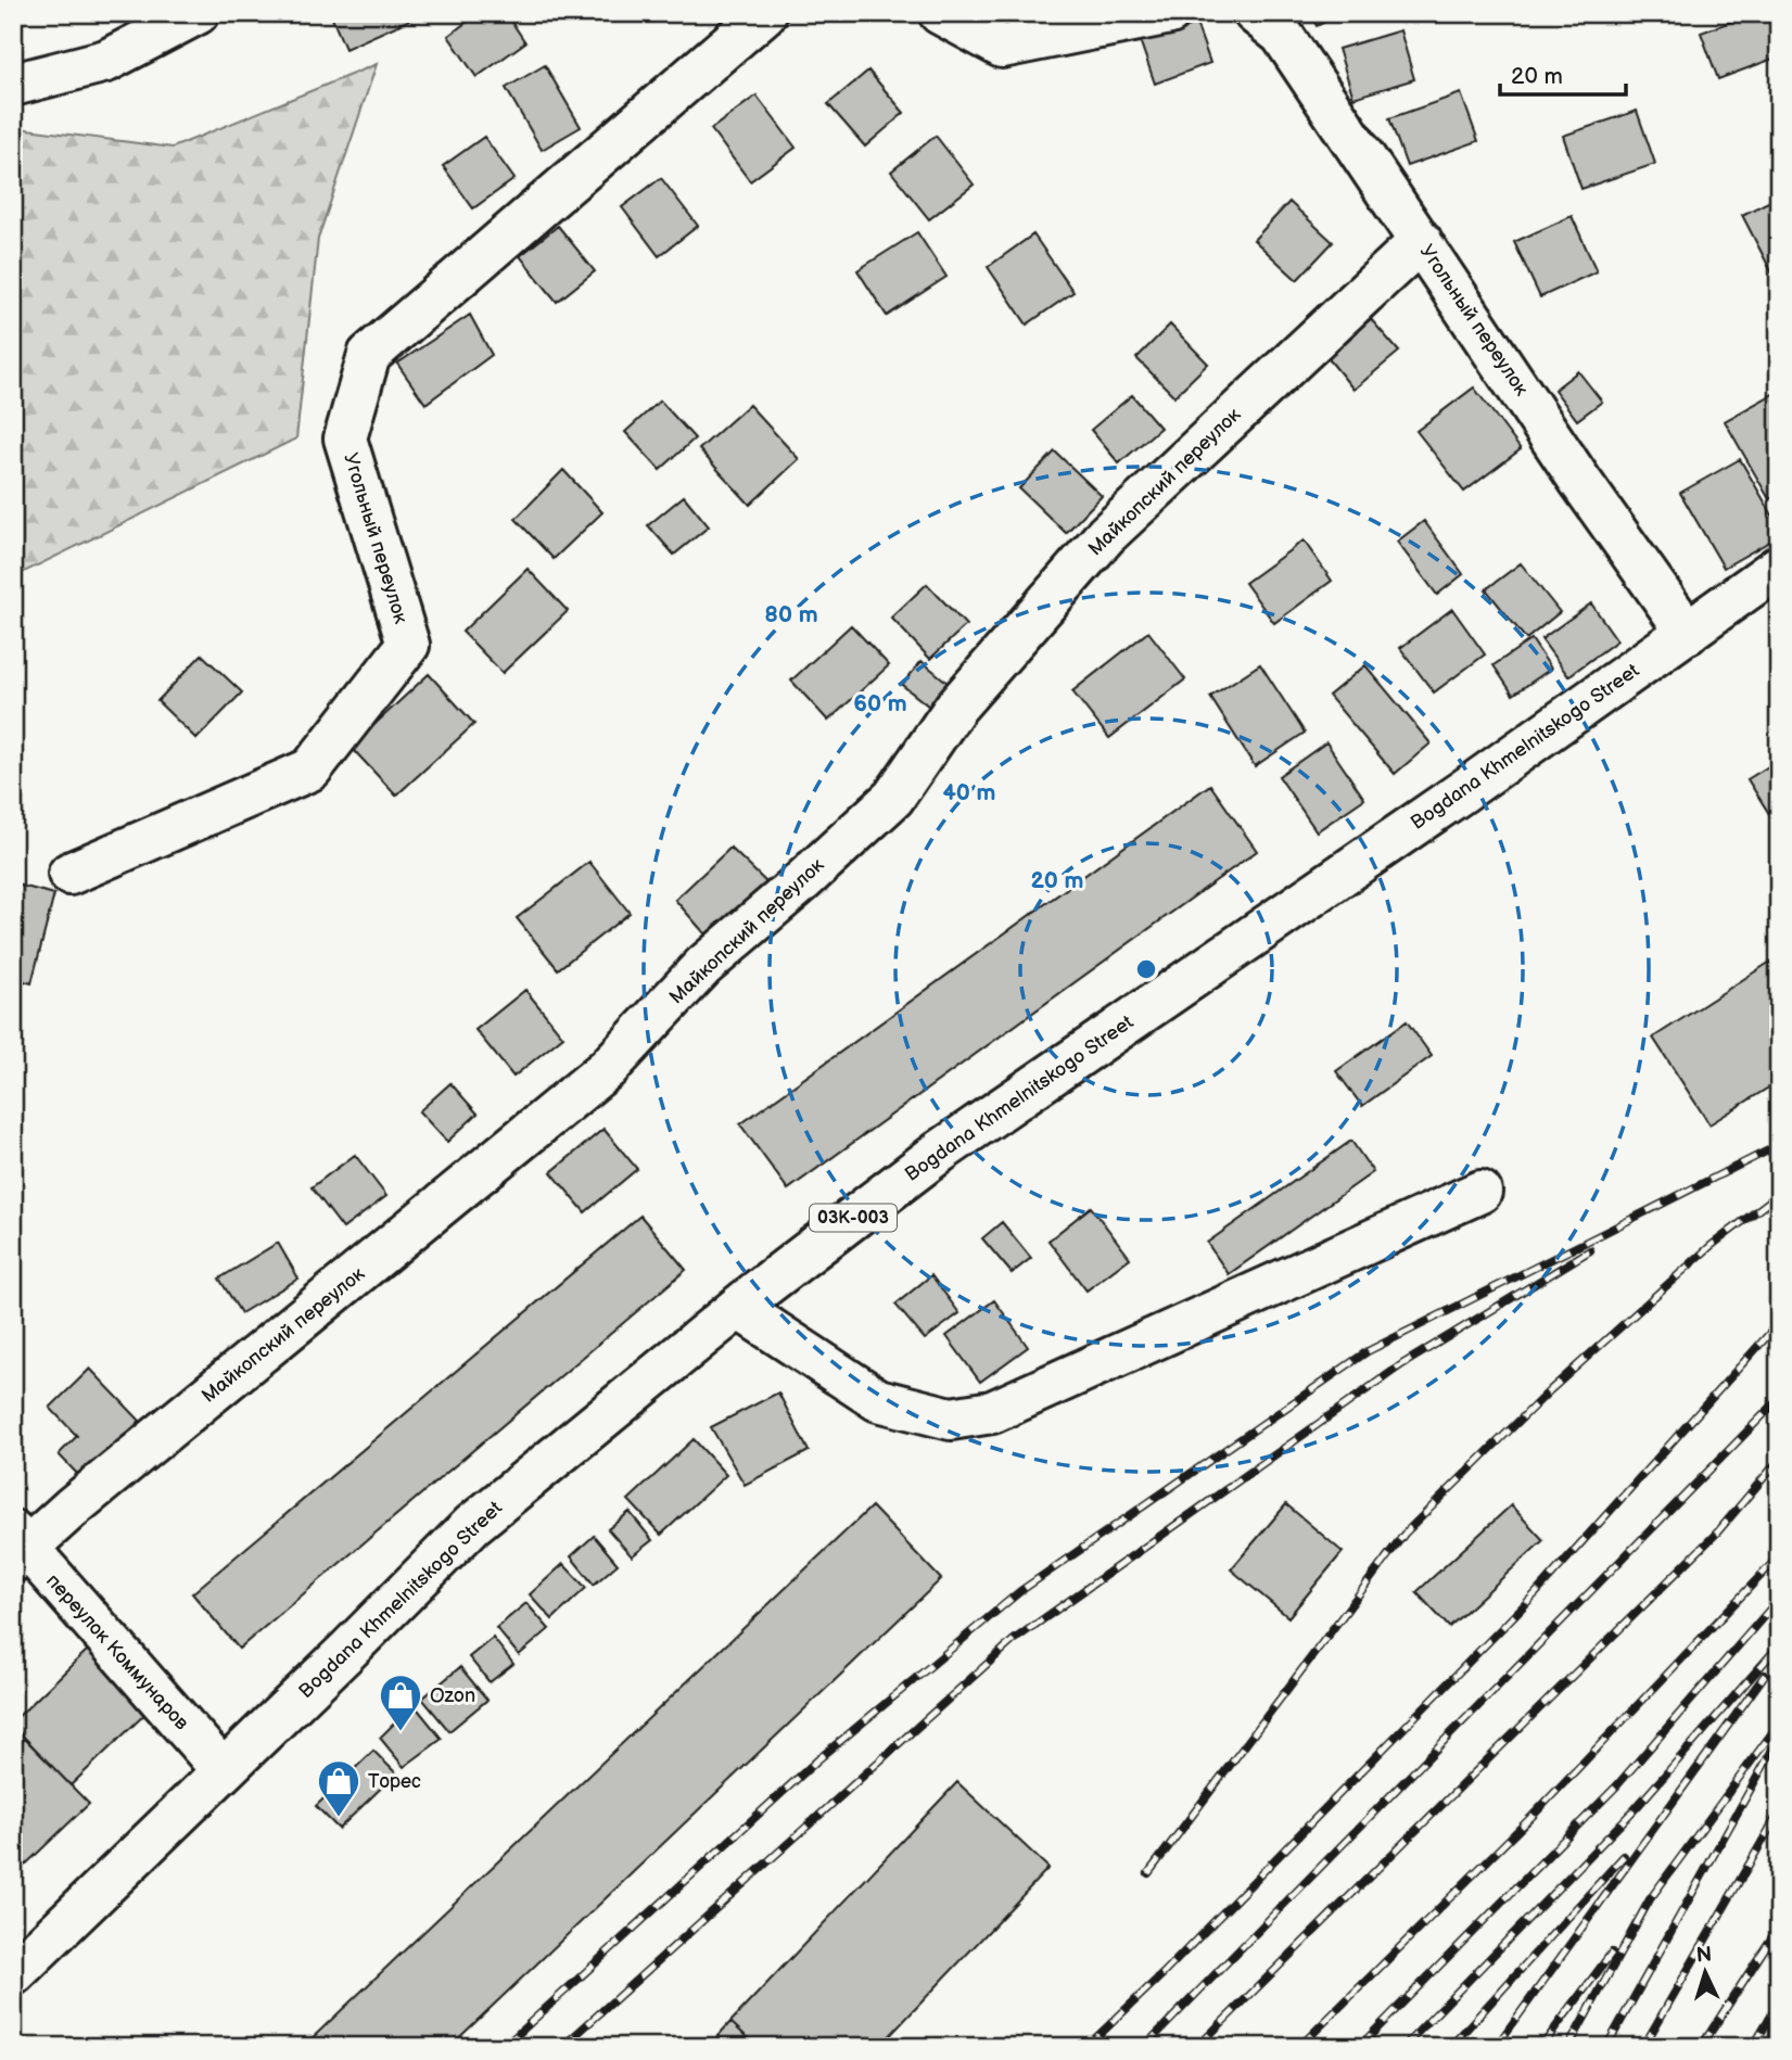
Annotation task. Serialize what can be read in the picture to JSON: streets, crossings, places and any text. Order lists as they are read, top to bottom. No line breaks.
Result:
{"streets":{"street":["Угольный переулок","Майкопский переулок","Bogdana Khmelnitskogo Street","03К-003","переулок Коммунаров"]},"crossings":[["Угольный переулок","Майкопский переулок"],["Угольный переулок","Bogdana Khmelnitskogo Street"],["Майкопский переулок","переулок Коммунаров"],["Bogdana Khmelnitskogo Street","переулок Коммунаров"]],"places":{"shop":["Ozon","Торес"]},"scale_bar":"20 m","north":"top","rings":["80 m","60 m","40 m","20 m"]}
